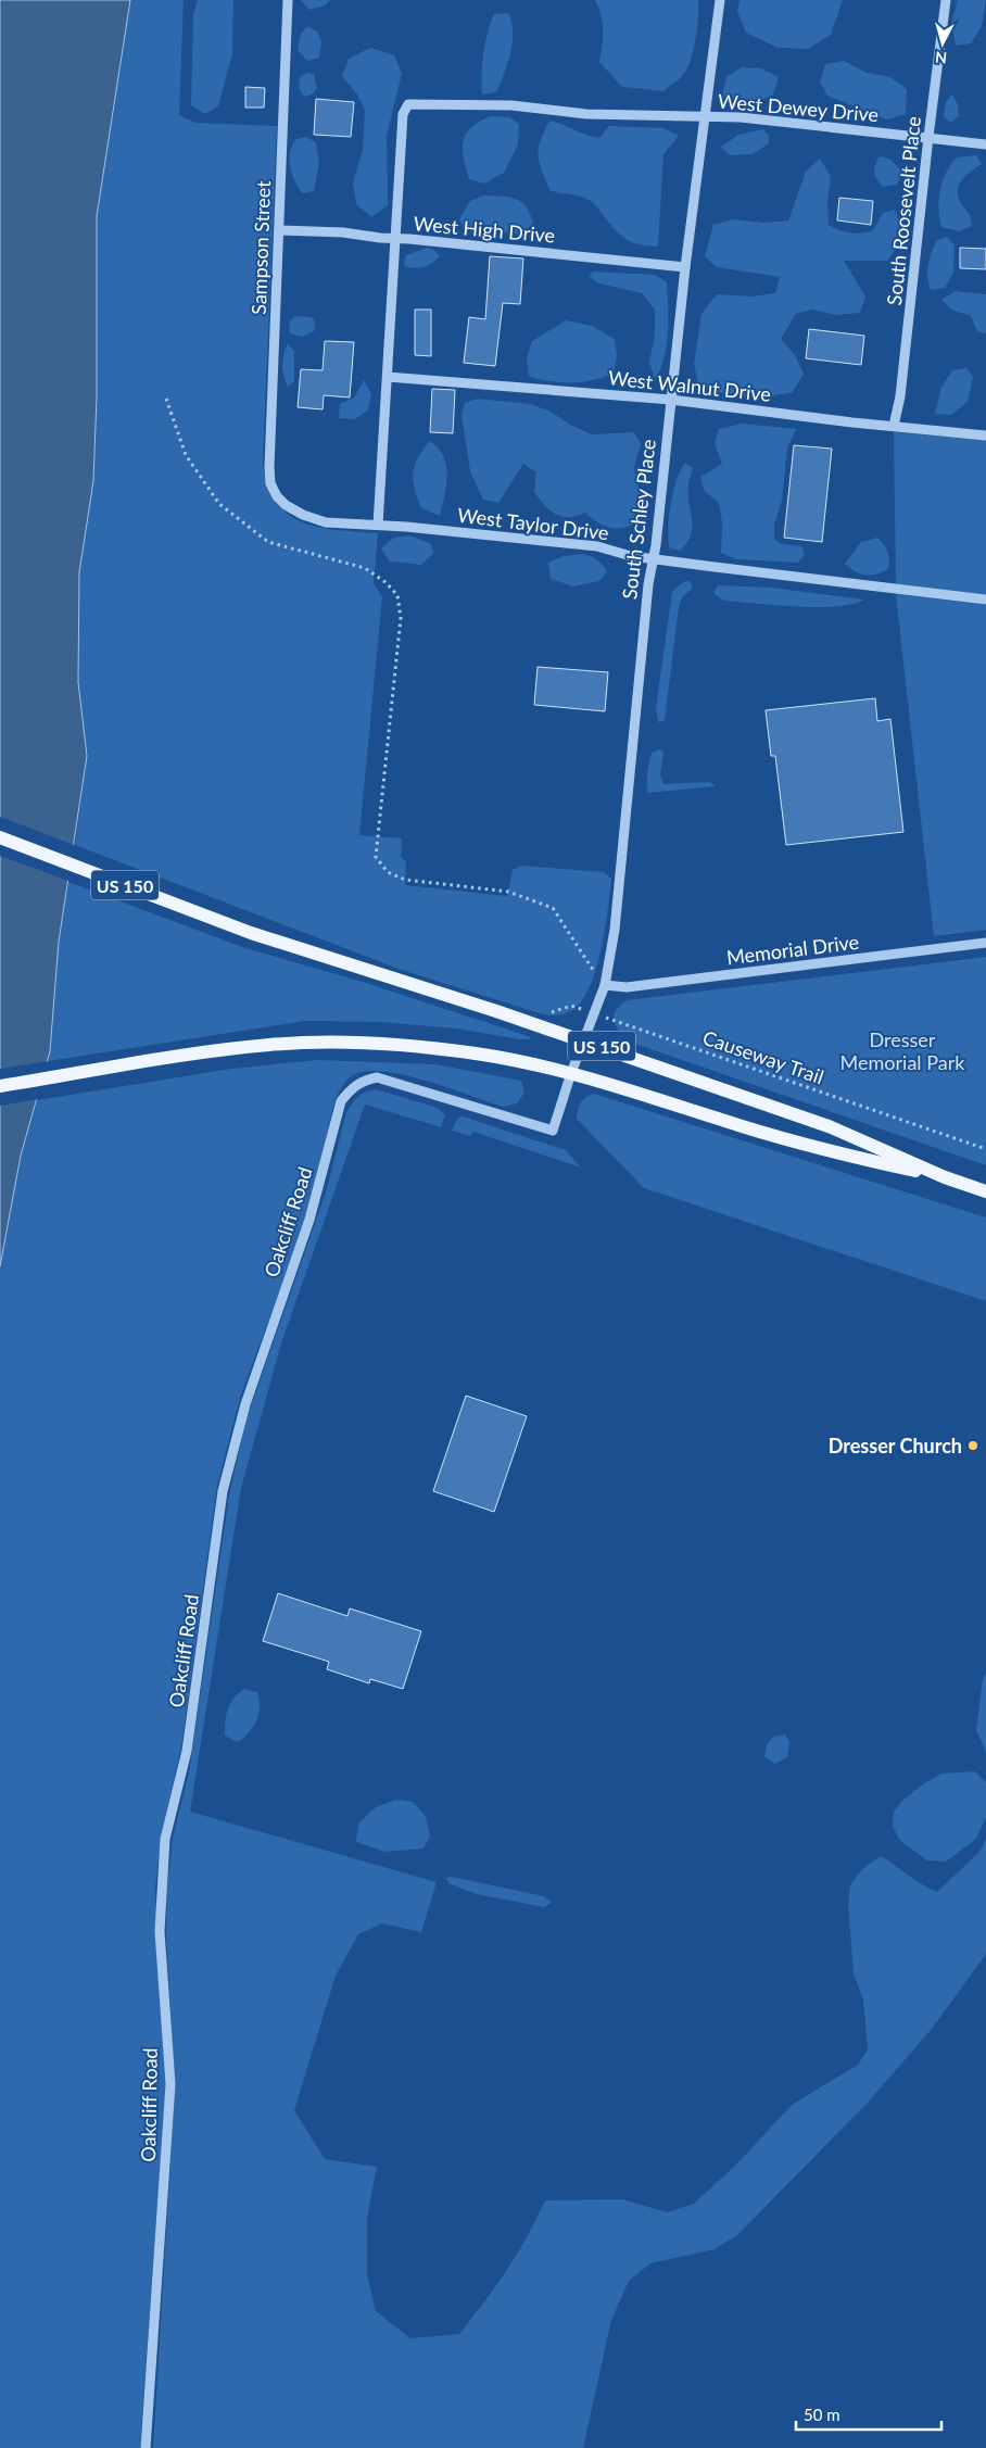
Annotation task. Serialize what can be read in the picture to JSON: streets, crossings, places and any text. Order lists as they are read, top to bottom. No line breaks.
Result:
{"streets":{"main road":["US 150"],"street":["West Dewey Drive","South Roosevelt Place","West High Drive","Sampson Street","West Walnut Drive","South Schley Place","West Taylor Drive","Memorial Drive","Oakcliff Road"],"path":["Causeway Trail"]},"crossings":[["West Dewey Drive","South Roosevelt Place"],["West Dewey Drive","West High Drive"],["West Dewey Drive","South Schley Place"],["South Roosevelt Place","West Walnut Drive"],["West High Drive","Sampson Street"],["West High Drive","South Schley Place"],["Sampson Street","West Taylor Drive"],["West Walnut Drive","South Schley Place"],["South Schley Place","West Taylor Drive"],["South Schley Place","US 150"],["South Schley Place","Memorial Drive"],["South Schley Place","Causeway Trail"],["South Schley Place","Oakcliff Road"]],"parks":["Dresser Memorial Park"],"places":["Dresser Church"],"scale_bar":"50 m","north":"bottom"}
